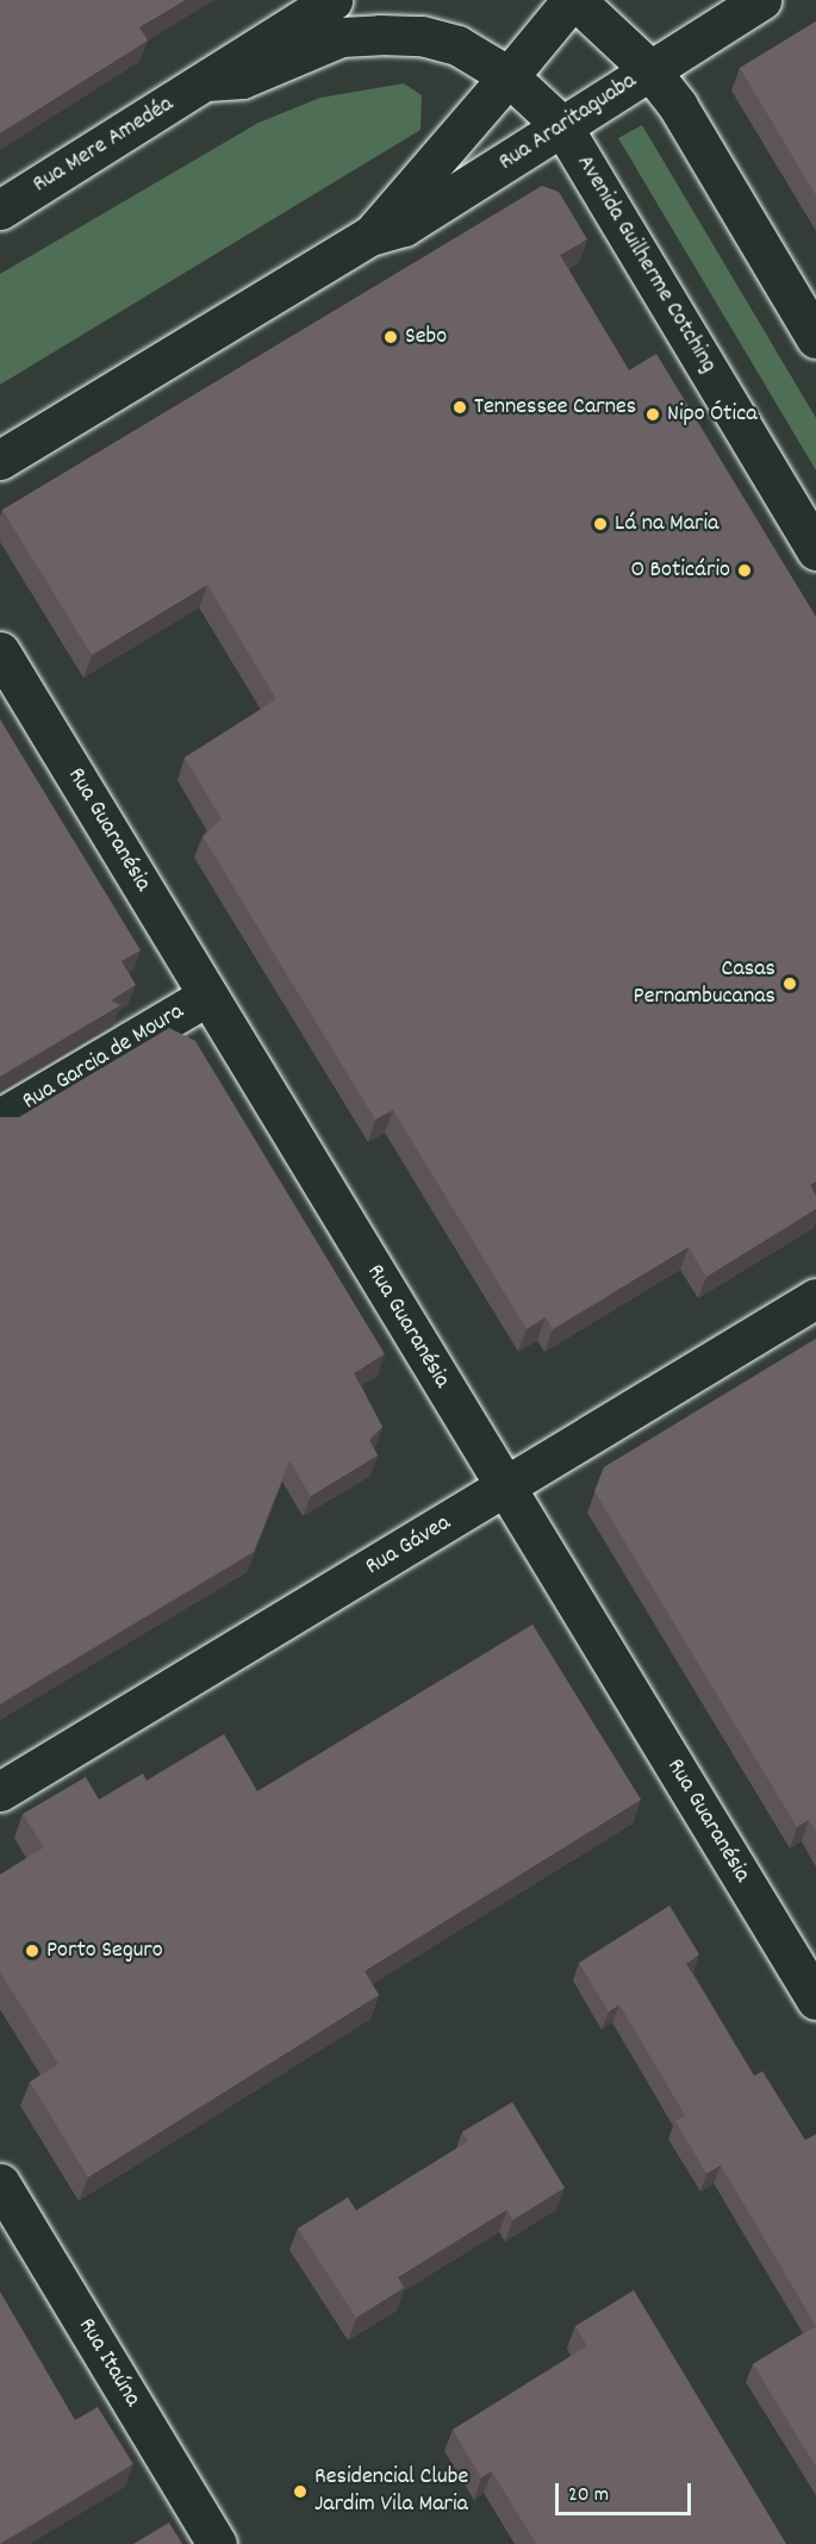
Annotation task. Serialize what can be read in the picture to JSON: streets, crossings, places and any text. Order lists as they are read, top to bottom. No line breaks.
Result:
{"streets":{"street":["Rua Araritaguaba","Rua Mere Amedéa","Avenida Guilherme Cotching","Rua Guaranésia","Rua Garcia de Moura","Rua Gávea","Rua Itaúna"]},"crossings":[["Rua Araritaguaba","Rua Mere Amedéa"],["Rua Araritaguaba","Avenida Guilherme Cotching"],["Rua Mere Amedéa","Avenida Guilherme Cotching"],["Rua Guaranésia","Rua Garcia de Moura"],["Rua Guaranésia","Rua Gávea"]],"places":["Sebo","Tennessee Carnes","Nipo Ótica","Lá na Maria","O Boticário","Casas Pernambucanas","Porto Seguro","Residencial Clube Jardim Vila Maria"],"scale_bar":"20 m"}
